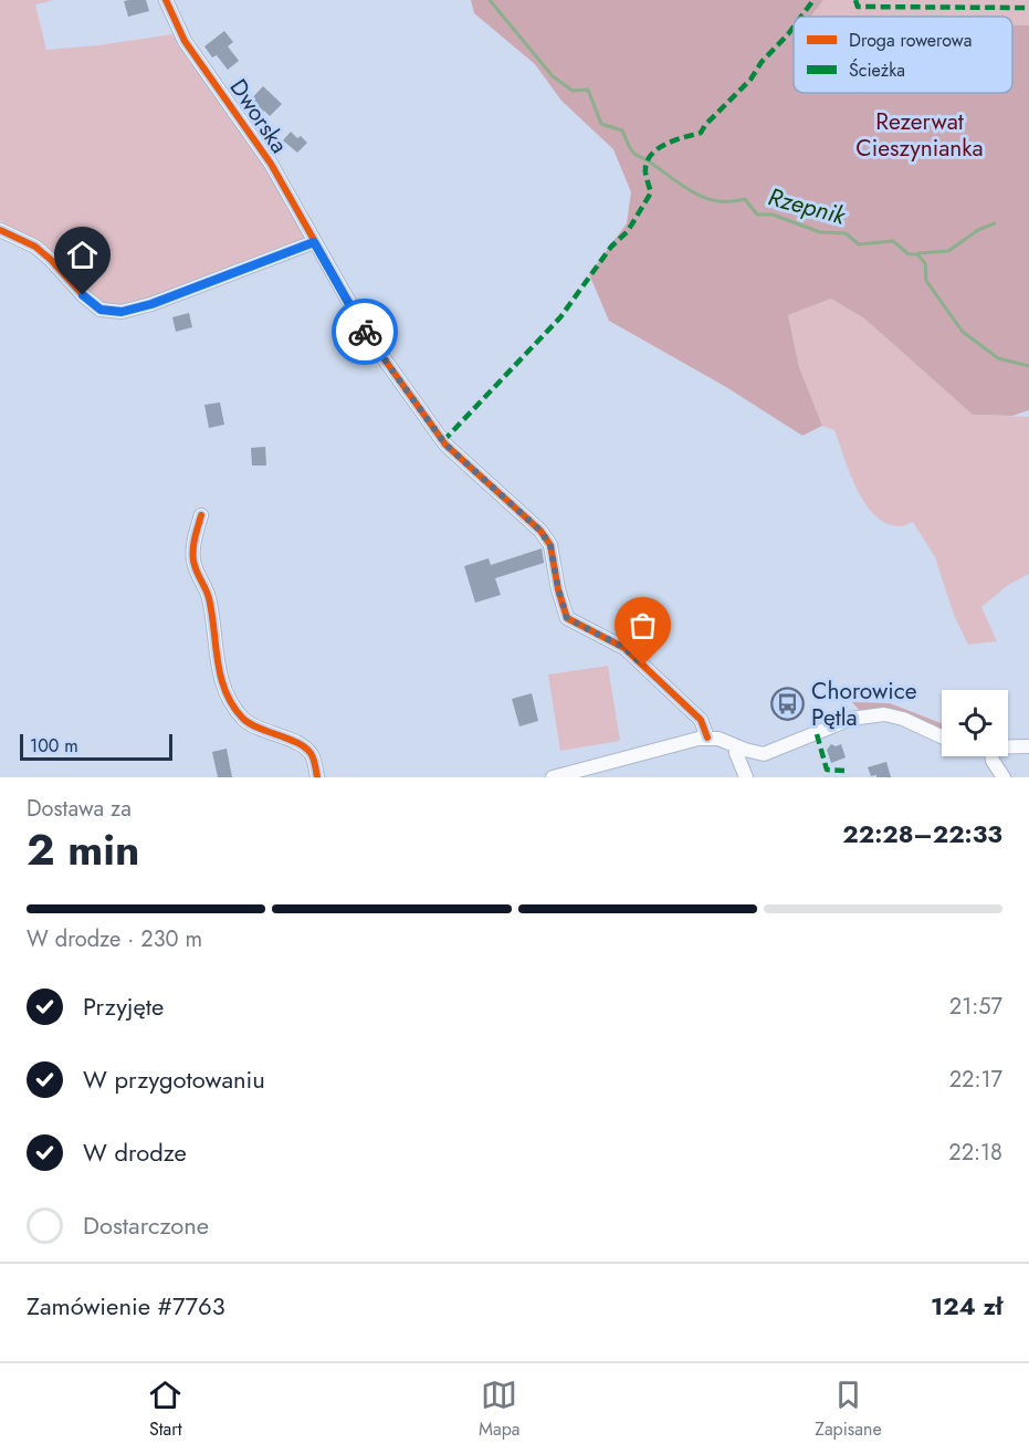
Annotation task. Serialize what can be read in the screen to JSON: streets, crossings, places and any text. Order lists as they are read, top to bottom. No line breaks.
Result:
{"streets":{"street":["Dworska"]},"water":["Rzepnik"],"parks":["Rezerwat Cieszynianka"],"places":{"bus stop":["Chorowice Pętla"]},"legend":["Droga rowerowa","Ścieżka"],"scale_bar":"100 m","page":{"scale":"100 m","heading":["2 min","Dostawa za","22:28–22:33"],"panel":["Zamówienie #7763","124 zł"],"bar":"W drodze · 230 m","list":[["Przyjęte","21:57"],["W przygotowaniu","22:17"],["W drodze","22:18"],"Dostarczone"],"tabs":["Start","Mapa","Zapisane"]}}
